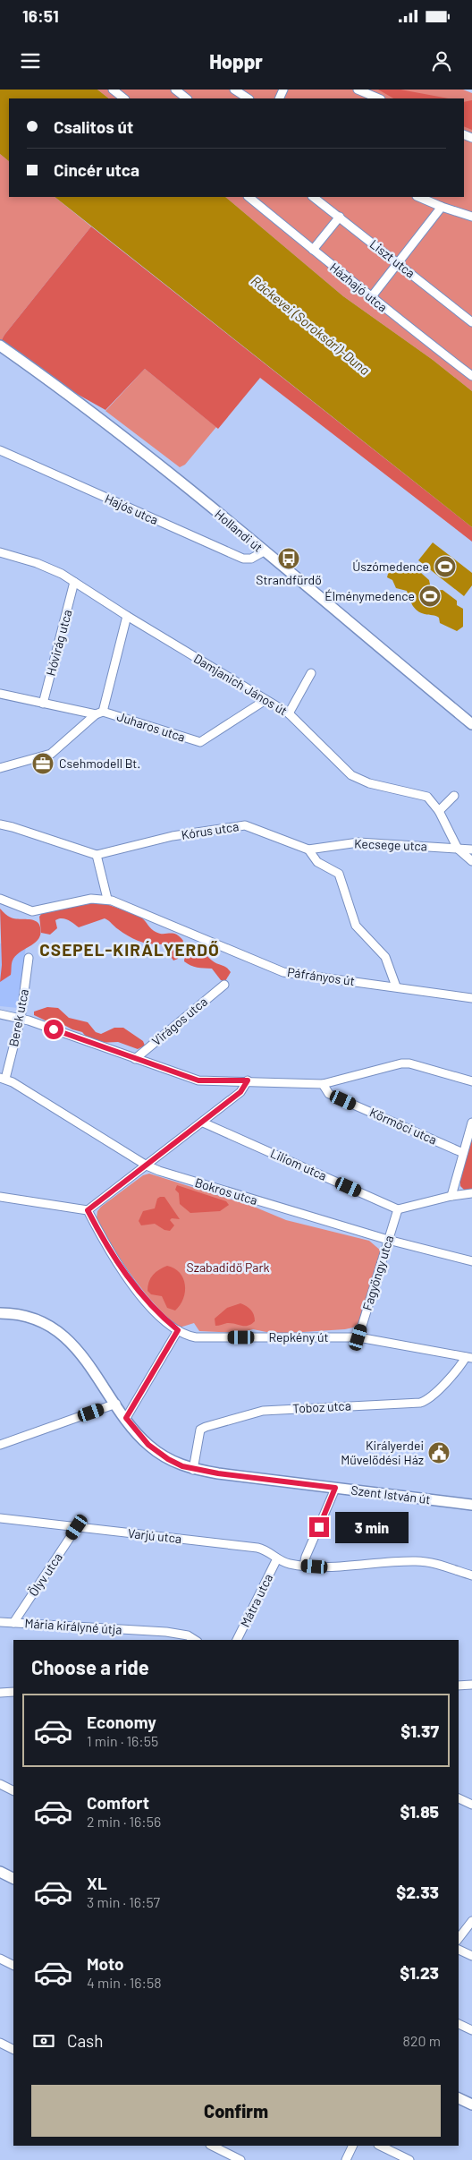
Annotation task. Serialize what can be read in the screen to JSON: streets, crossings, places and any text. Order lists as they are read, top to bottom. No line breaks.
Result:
{"streets":{"street":["Liszt utca","Házhajó utca","Hajós utca","Hollandi út","Hóvirág utca","Damjanich János út","Juharos utca","Kórus utca","Kecsege utca","Páfrányos út","Berek utca","Virágos utca","Körmöci utca","Liliom utca","Bokros utca","Fagyöngy utca","Repkény út","Toboz utca","Szent István út","Varjú utca","Ölyv utca","Mátra utca","Mária királyné útja"]},"crossings":[["Hajós utca","Hollandi út"],["Hóvirág utca","Damjanich János út"],["Hóvirág utca","Juharos utca"],["Damjanich János út","Juharos utca"],["Damjanich János út","Kecsege utca"],["Kórus utca","Kecsege utca"],["Kórus utca","Páfrányos út"],["Berek utca","Bokros utca"],["Liliom utca","Fagyöngy utca"],["Bokros utca","Fagyöngy utca"],["Fagyöngy utca","Repkény út"],["Repkény út","Toboz utca"],["Toboz utca","Szent István út"],["Varjú utca","Ölyv utca"],["Varjú utca","Mátra utca"],["Ölyv utca","Mária királyné útja"]],"districts":["CSEPEL-KIRÁLYERDŐ"],"water":["Ráckevei (Soroksári)-Duna"],"parks":["Szabadidő Park"],"places":{"bus stop":["Strandfürdő"],"sports":["Úszómedence","Élménymedence"],"office":["Csehmodell Bt."],"public building":["Királyerdei Művelődési Ház"]},"page":{"status":"16:51","header":"Hoppr","banner":["Csalitos út","Cincér utca"],"bubble":"3 min","heading":"Choose a ride","list":[{"name":"Economy","note":"1 min · 16:55","value":"$1.37"},{"name":"Comfort","note":"2 min · 16:56","value":"$1.85"},{"name":"XL","note":"3 min · 16:57","value":"$2.33"},{"name":"Moto","note":"4 min · 16:58","value":"$1.23"}],"pay":["Cash","820 m"],"buttons":"Confirm"}}
